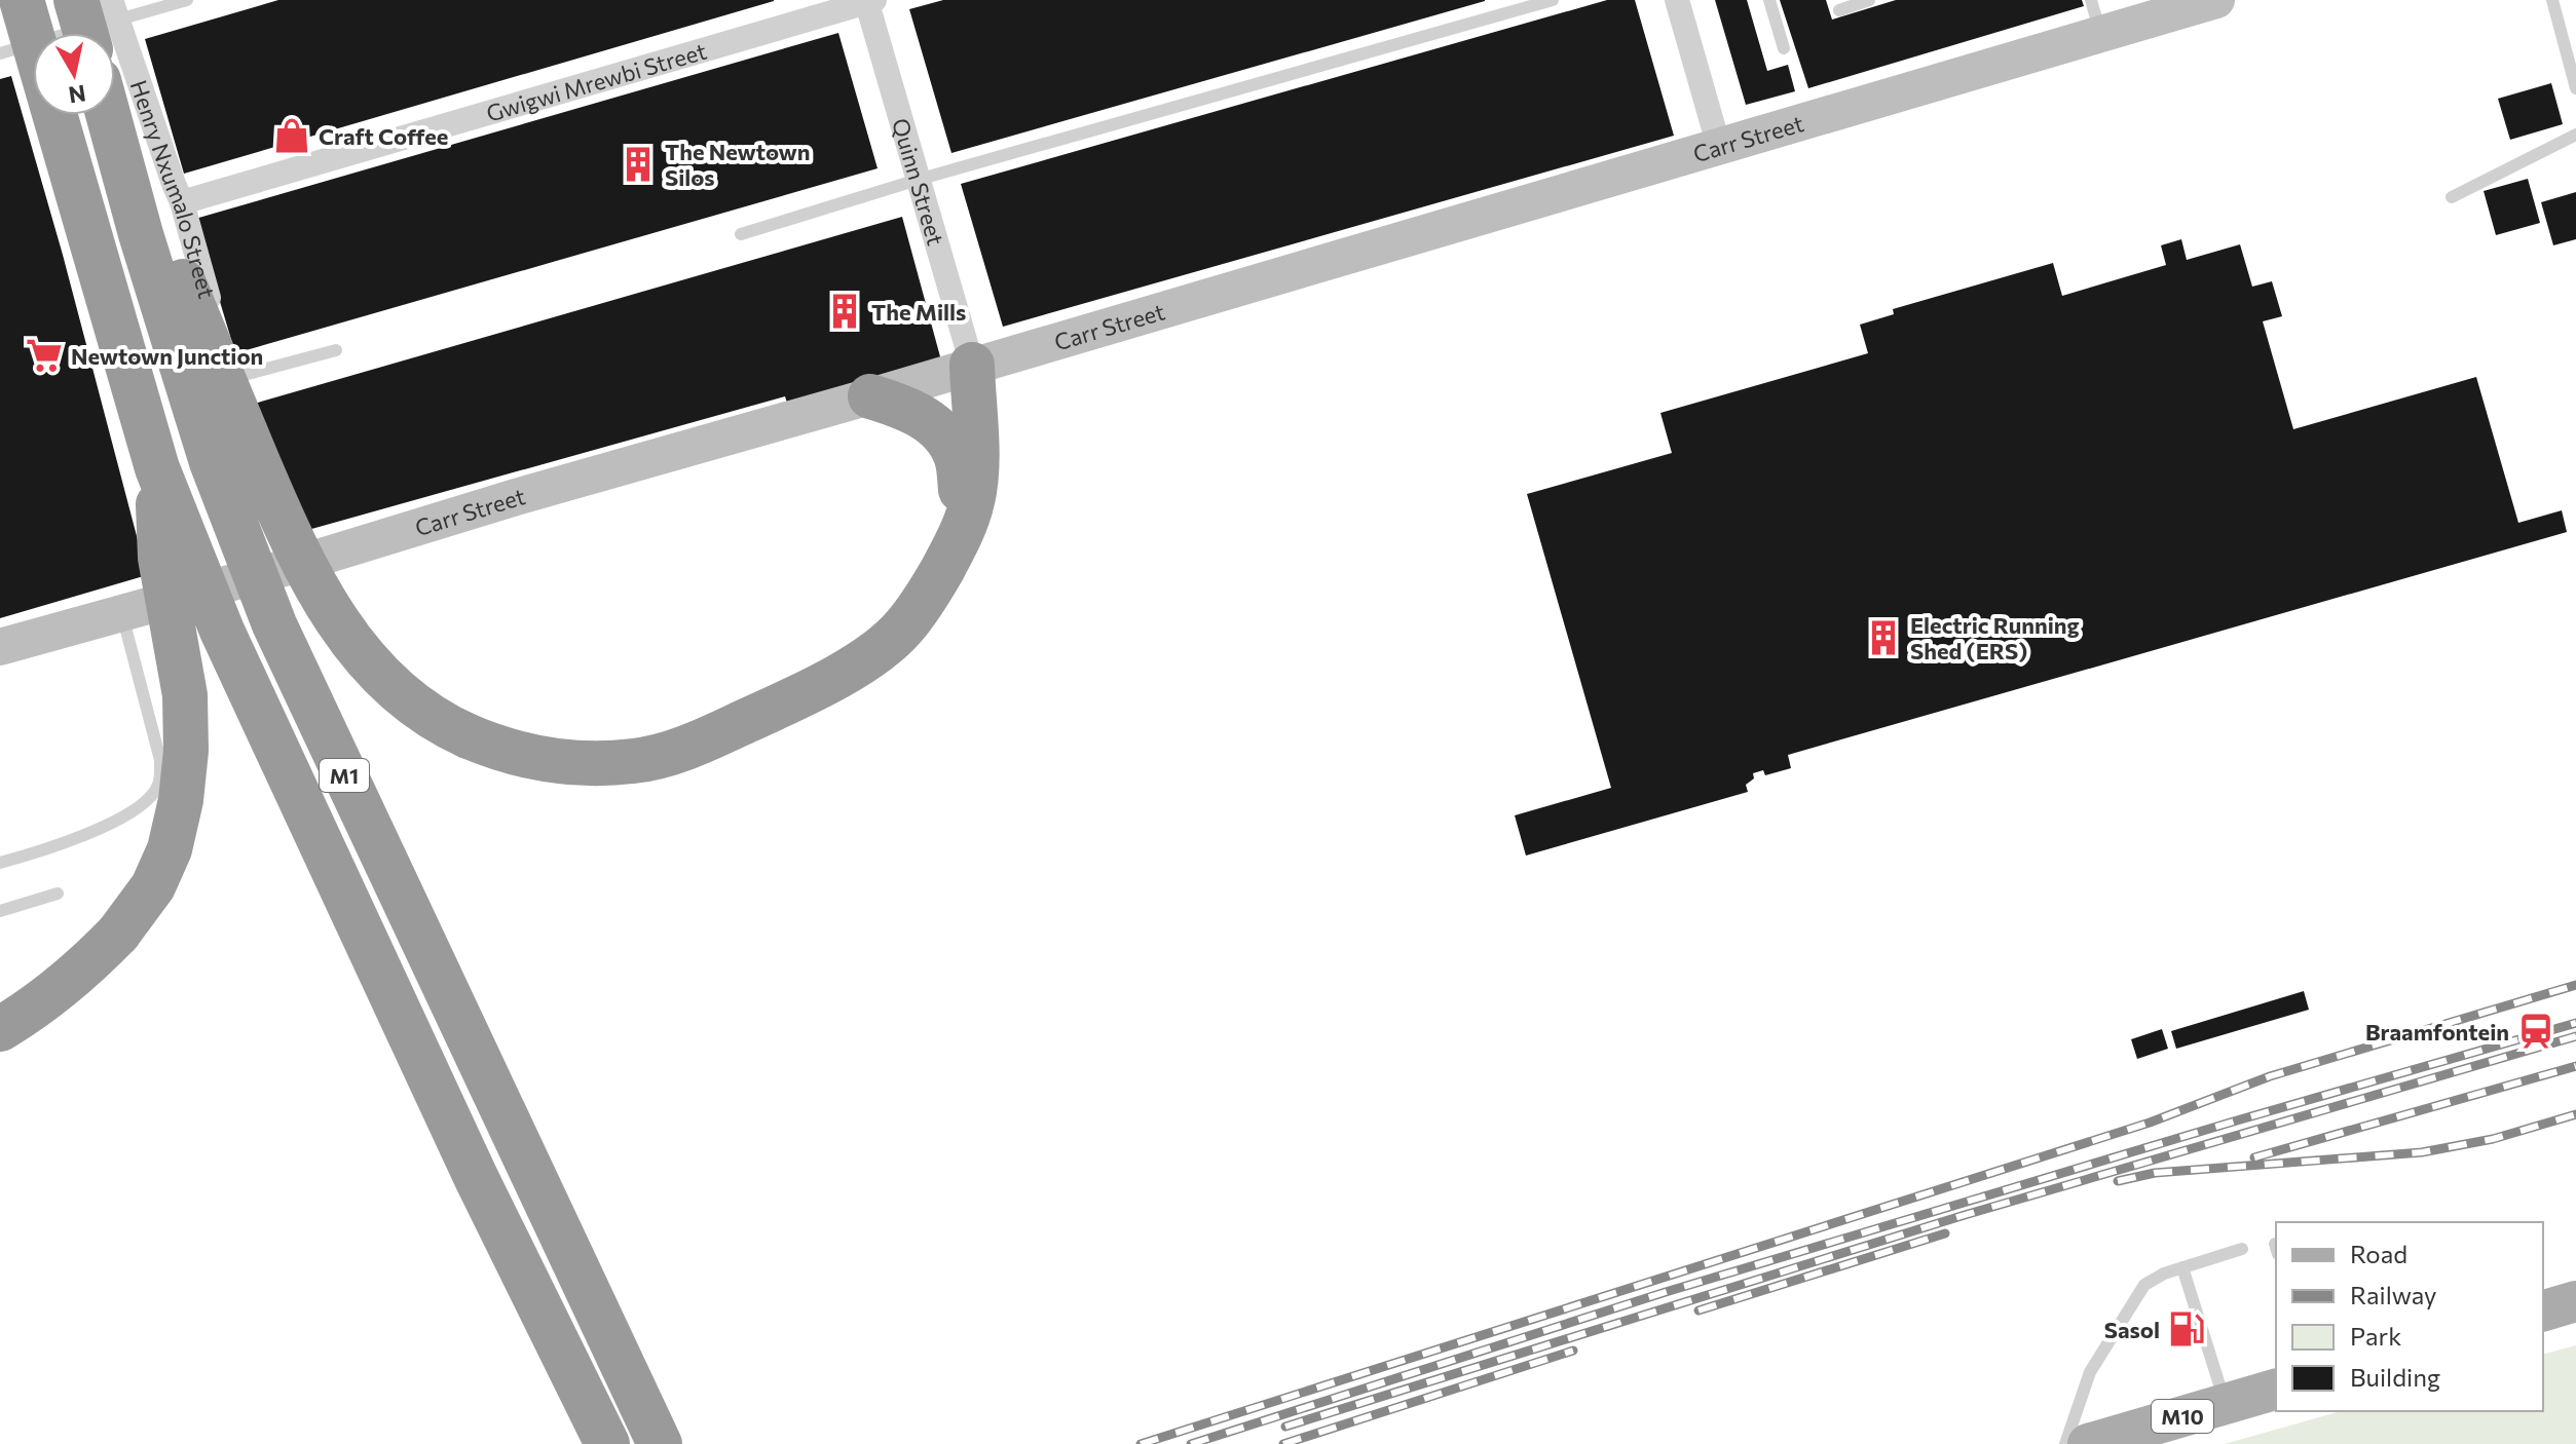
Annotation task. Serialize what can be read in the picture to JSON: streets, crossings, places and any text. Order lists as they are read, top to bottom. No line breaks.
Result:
{"streets":{"highway":["M1"],"main road":["M10"],"street":["Gwigwi Mrewbi Street","Carr Street","Quinn Street","Henry Nxumalo Street"]},"crossings":[["Gwigwi Mrewbi Street","Quinn Street"],["Gwigwi Mrewbi Street","Henry Nxumalo Street"],["Carr Street","Quinn Street"],["Carr Street","Henry Nxumalo Street"]],"places":{"shop":["Craft Coffee"],"building":["The Newtown Silos","The Mills","Electric Running Shed (ERS)"],"supermarket":["Newtown Junction"],"station":["Braamfontein"],"fuel station":["Sasol"]},"legend":["Road","Railway","Park","Building"],"north":"bottom"}
